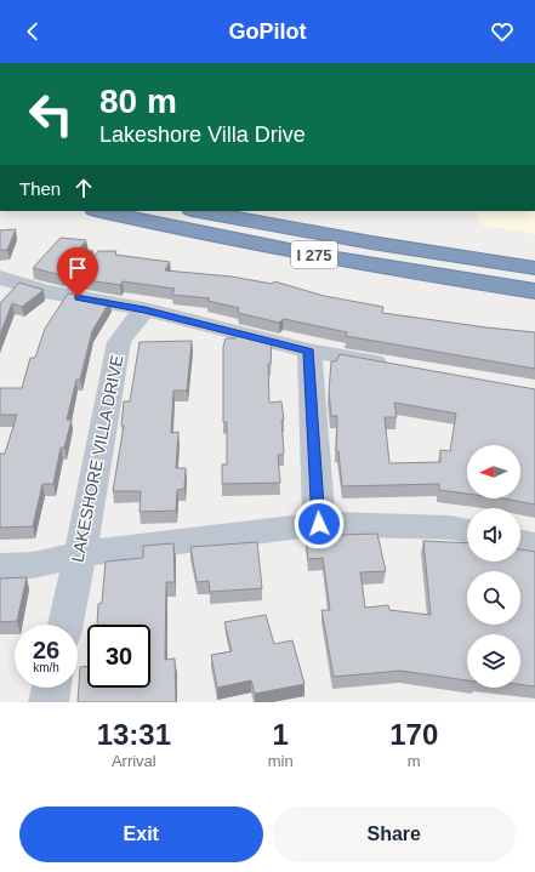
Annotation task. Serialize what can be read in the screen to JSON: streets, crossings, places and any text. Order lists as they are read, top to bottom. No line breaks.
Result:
{"streets":{"highway":["I 275"],"street":["LAKESHORE VILLA DRIVE"]},"north":"left","page":{"header":"GoPilot","turn":["80 m","Lakeshore Villa Drive"],"then":"Then","speed":"26 km/h","limit":"30","eta":["13:31","Arrival","1","min","170","m"],"buttons":["Exit","Share"]}}
